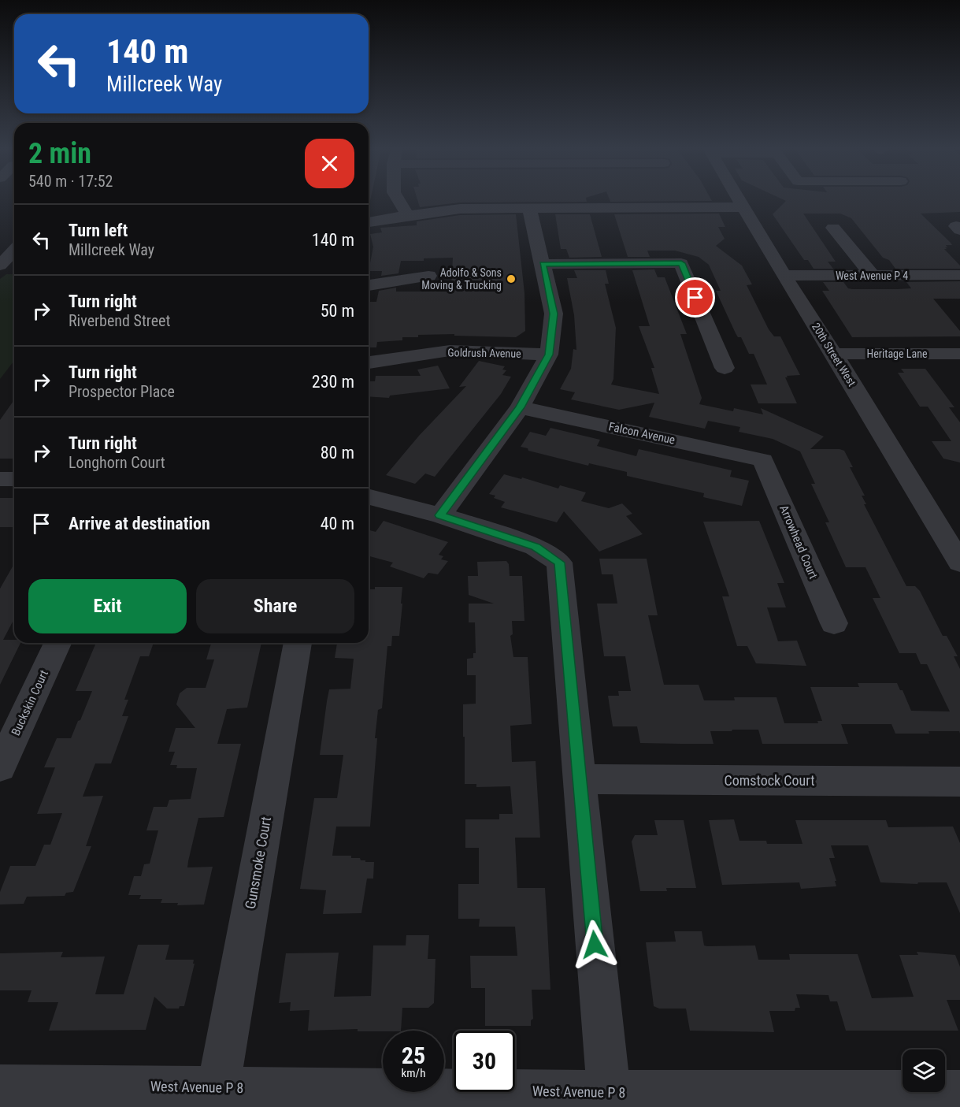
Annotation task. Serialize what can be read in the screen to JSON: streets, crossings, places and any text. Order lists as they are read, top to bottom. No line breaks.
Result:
{"streets":{"street":["West Avenue P 4","Goldrush Avenue","Heritage Lane","20th Street West","Falcon Avenue","Arrowhead Court","Buckskin Court","Comstock Court","Gunsmoke Court","West Avenue P 8"]},"crossings":[["West Avenue P 4","20th Street West"],["Heritage Lane","20th Street West"],["Falcon Avenue","Arrowhead Court"],["Gunsmoke Court","West Avenue P 8"]],"places":["Adolfo & Sons Moving & Trucking"],"page":{"turn":["140 m","Millcreek Way"],"heading":["2 min","540 m · 17:52"],"list":[{"name":"Turn left","note":"Millcreek Way","value":"140 m"},{"name":"Turn right","note":"Riverbend Street","value":"50 m"},{"name":"Turn right","note":"Prospector Place","value":"230 m"},{"name":"Turn right","note":"Longhorn Court","value":"80 m"},{"name":"Arrive at destination","value":"40 m"}],"buttons":["Exit","Share"],"speed":"25 km/h","limit":"30"}}
